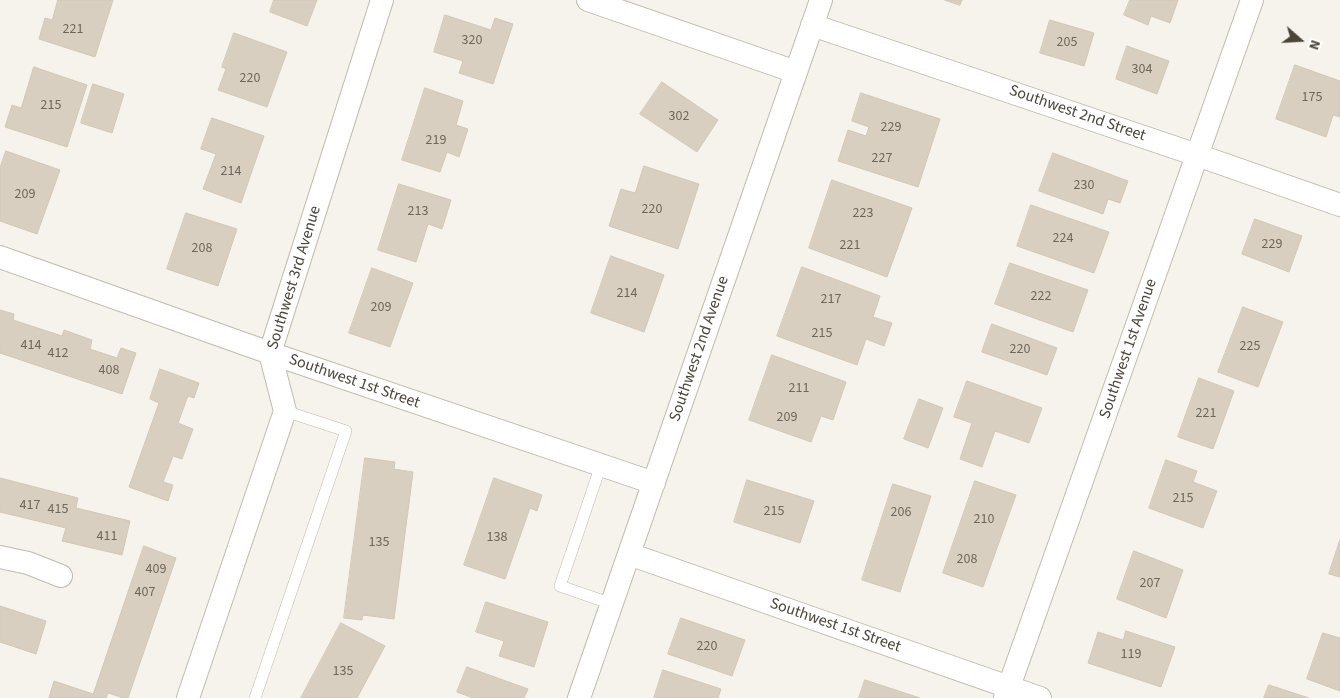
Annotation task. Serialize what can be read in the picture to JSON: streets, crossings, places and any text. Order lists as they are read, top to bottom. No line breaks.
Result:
{"streets":{"street":["Southwest 2nd Street","Southwest 3rd Avenue","Southwest 2nd Avenue","Southwest 1st Avenue","Southwest 1st Street"]},"crossings":[["Southwest 2nd Street","Southwest 2nd Avenue"],["Southwest 2nd Street","Southwest 1st Avenue"],["Southwest 3rd Avenue","Southwest 1st Street"],["Southwest 2nd Avenue","Southwest 1st Street"],["Southwest 1st Avenue","Southwest 1st Street"]],"house_numbers":["221","320","205","304","220","175","215","302","229","219","227","214","230","209","220","213","223","224","229","221","208","214","222","217","209","215","414","225","220","412","408","211","221","209","215","417","415","215","206","210","411","138","135","208","409","207","407","220","119","135"],"north":"right"}
